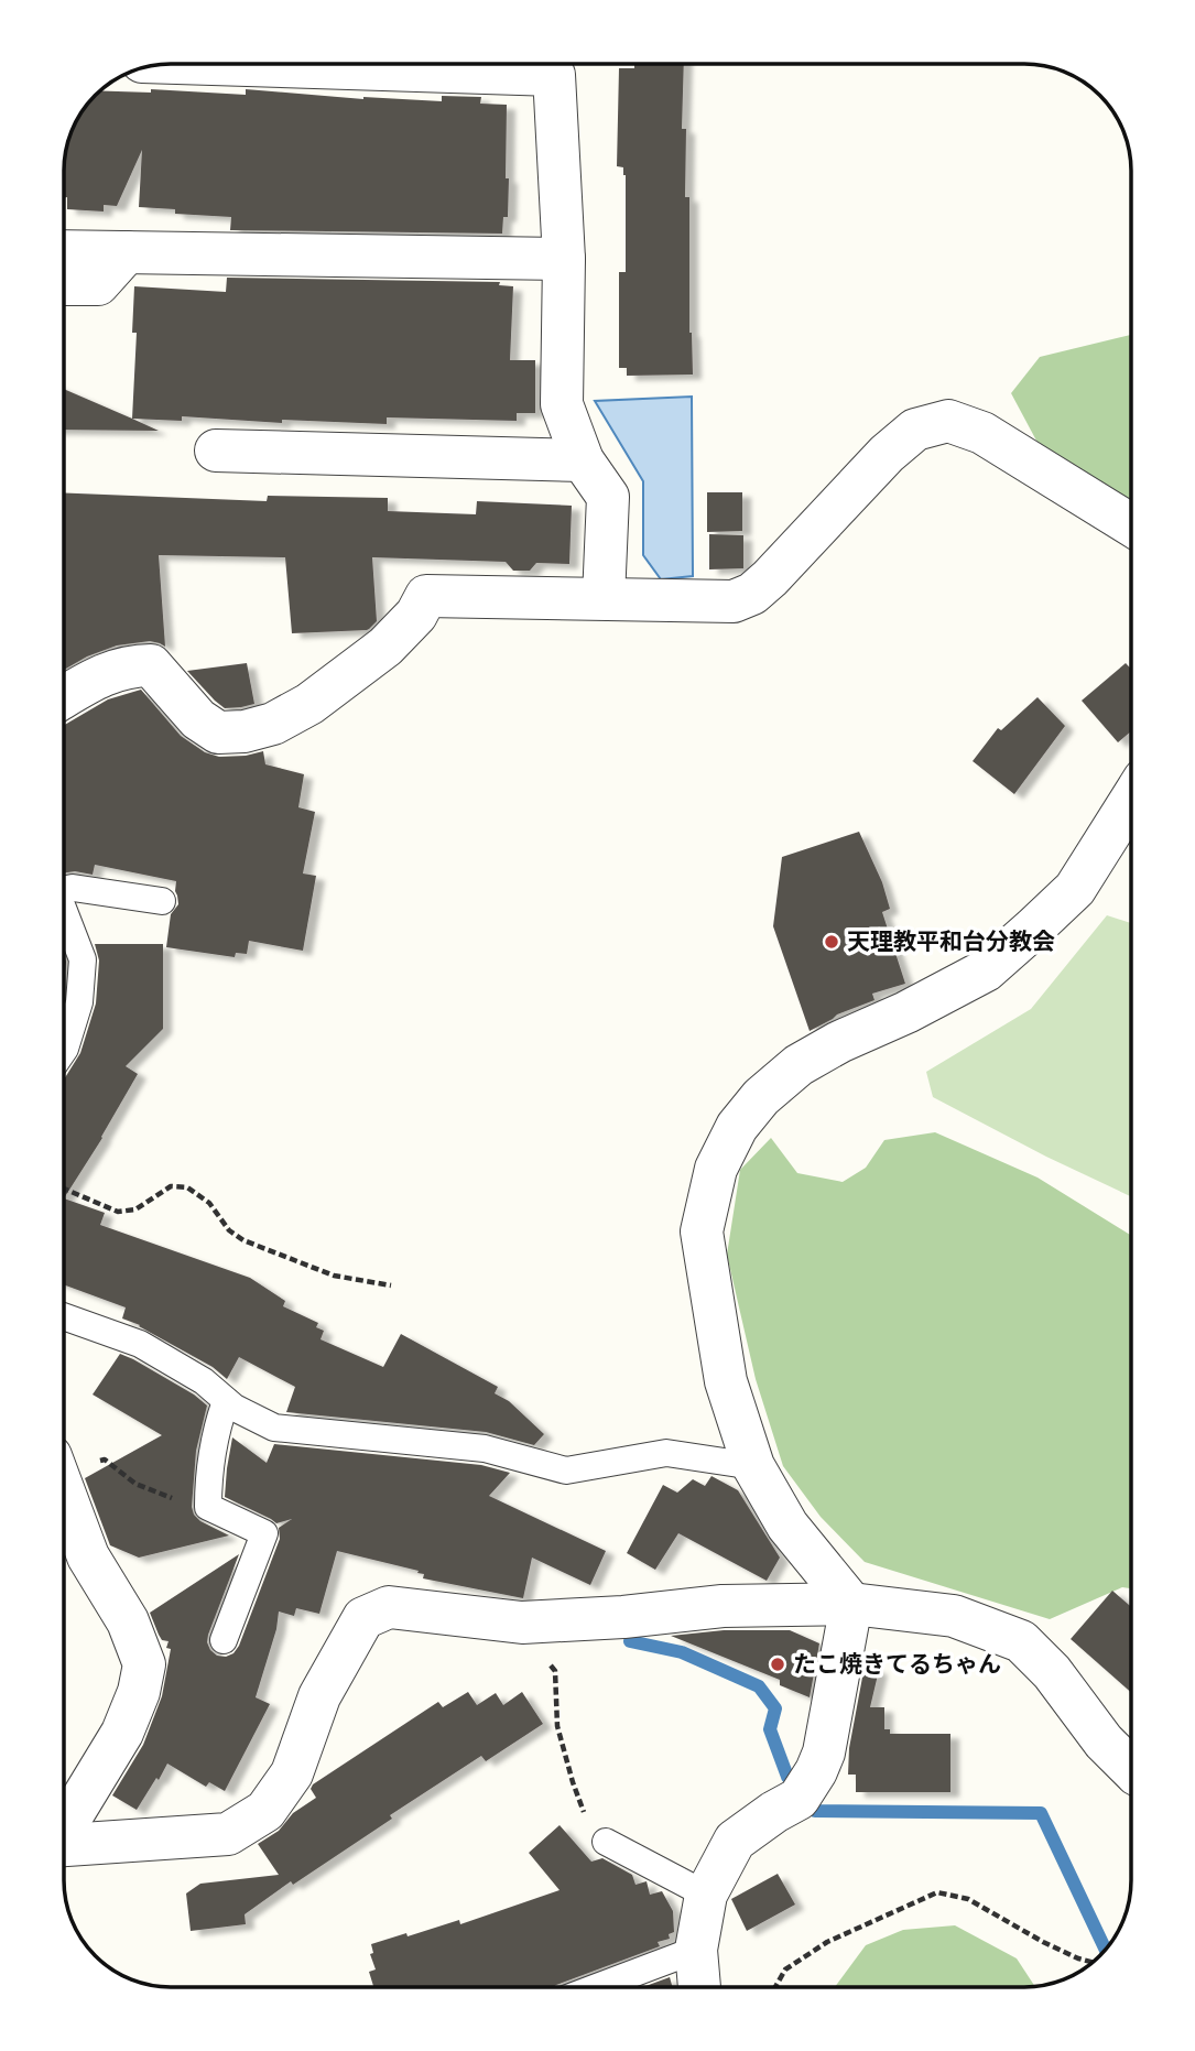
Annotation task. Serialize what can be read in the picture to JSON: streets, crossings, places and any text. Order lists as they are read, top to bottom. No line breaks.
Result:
{"places":["天理教平和台分教会","たこ焼きてるちゃん"]}
